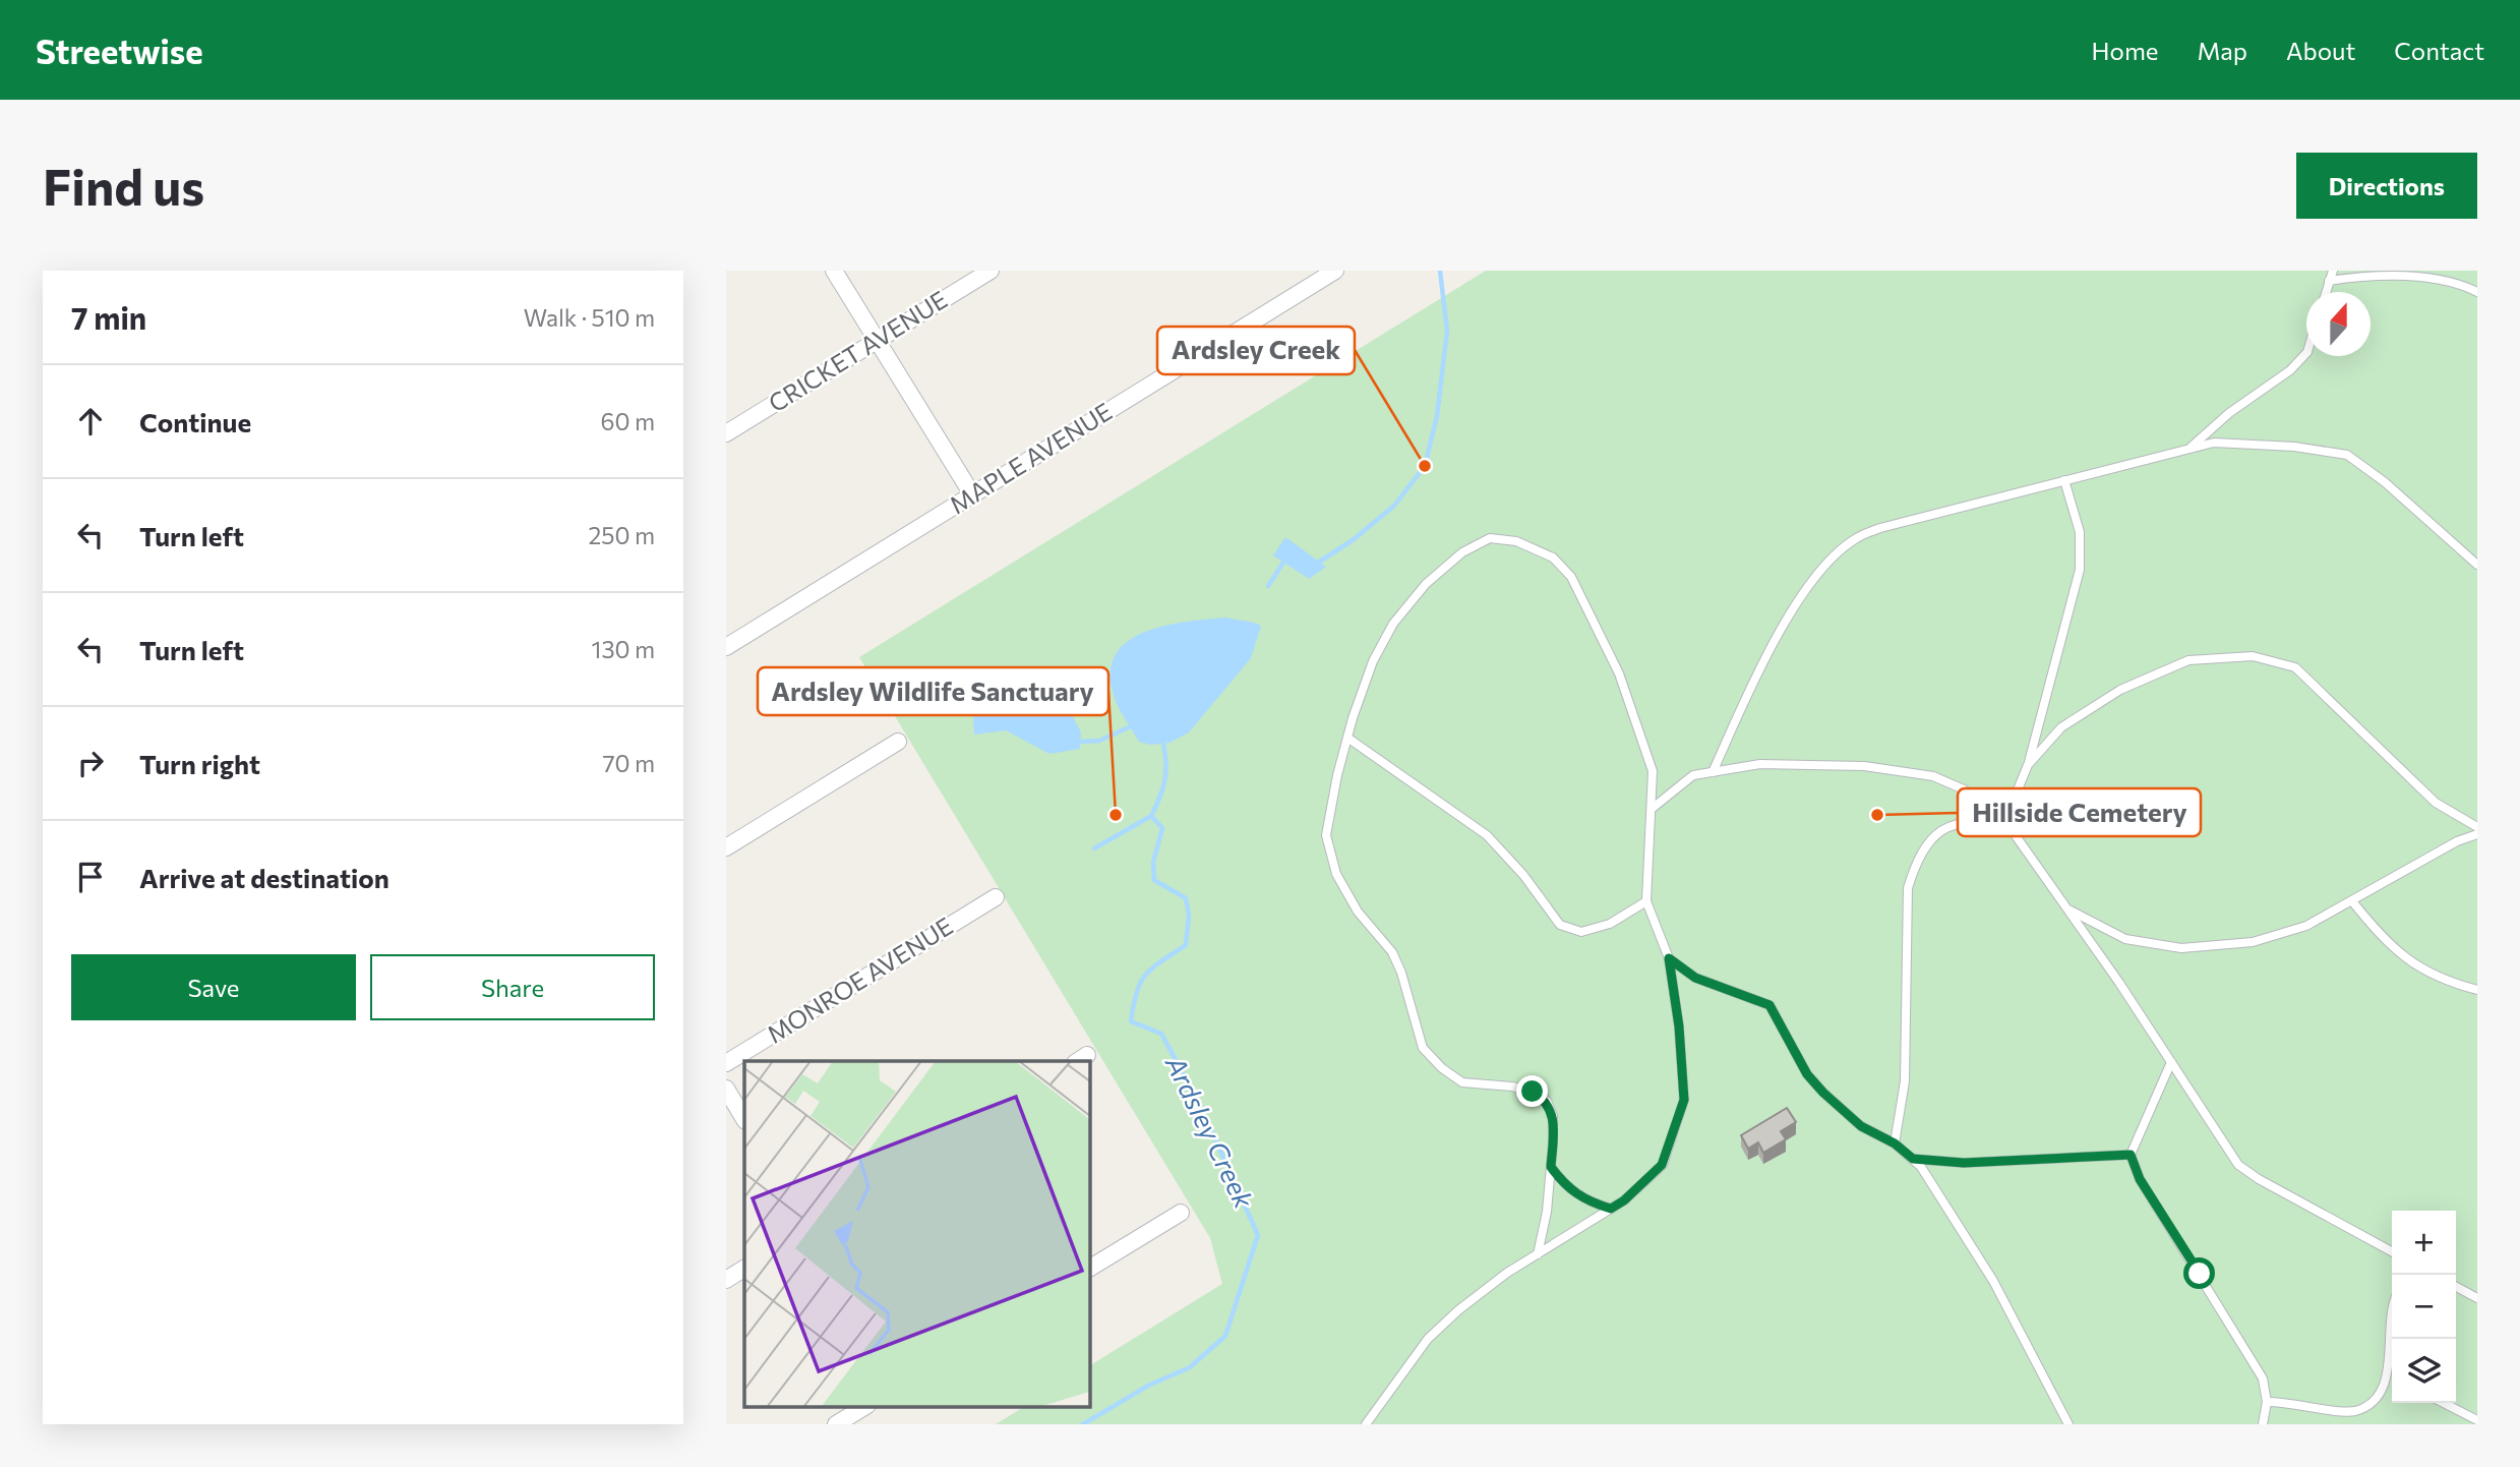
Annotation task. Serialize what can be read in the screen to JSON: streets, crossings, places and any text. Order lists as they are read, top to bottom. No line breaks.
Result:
{"streets":{"street":["CRICKET AVENUE","MAPLE AVENUE","MONROE AVENUE"]},"water":["Ardsley Creek"],"places":["Ardsley Creek","Ardsley Wildlife Sanctuary","Hillside Cemetery"],"north":"top","page":{"header":"Streetwise","nav":["Home","Map","About","Contact"],"buttons":["Directions",["Save","Share"]],"title":"Find us","heading":["7 min","Walk · 510 m"],"list":[["Continue","60 m"],["Turn left","250 m"],["Turn left","130 m"],["Turn right","70 m"],"Arrive at destination"],"map_buttons":["+","−"]}}
